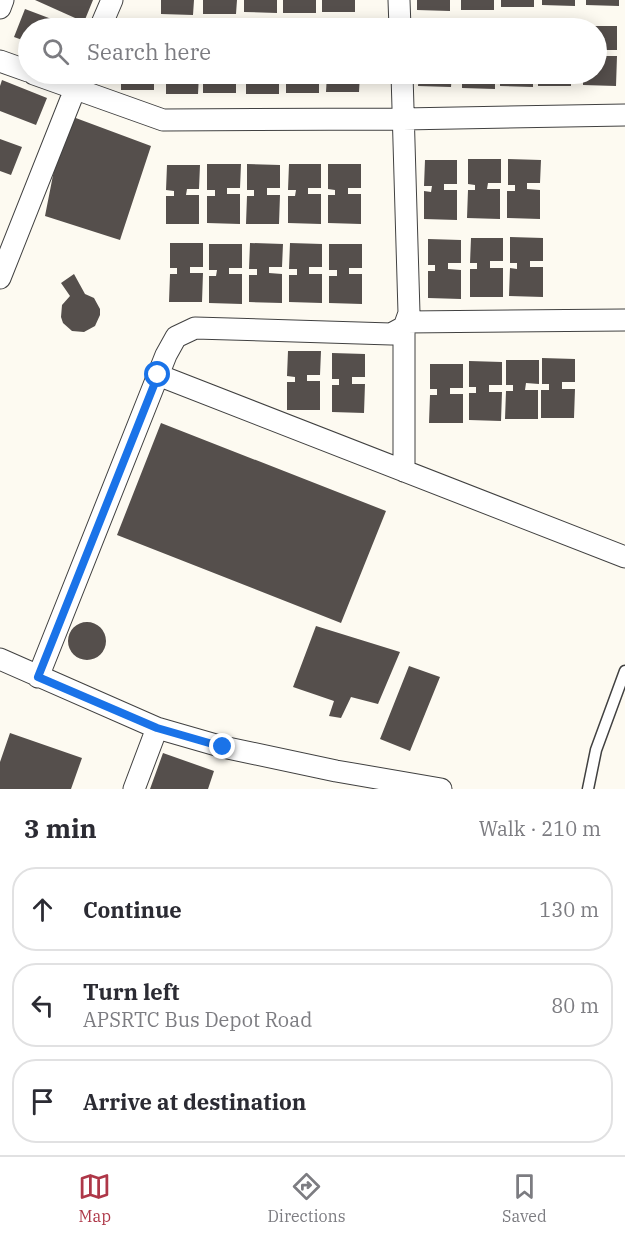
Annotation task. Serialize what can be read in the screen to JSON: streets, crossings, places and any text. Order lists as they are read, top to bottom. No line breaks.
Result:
{"page":{"search":"Search here","heading":["3 min","Walk · 210 m"],"list":[["Continue","130 m"],["Turn left","APSRTC Bus Depot Road","80 m"],"Arrive at destination"],"nav":["Map","Directions","Saved"]}}
